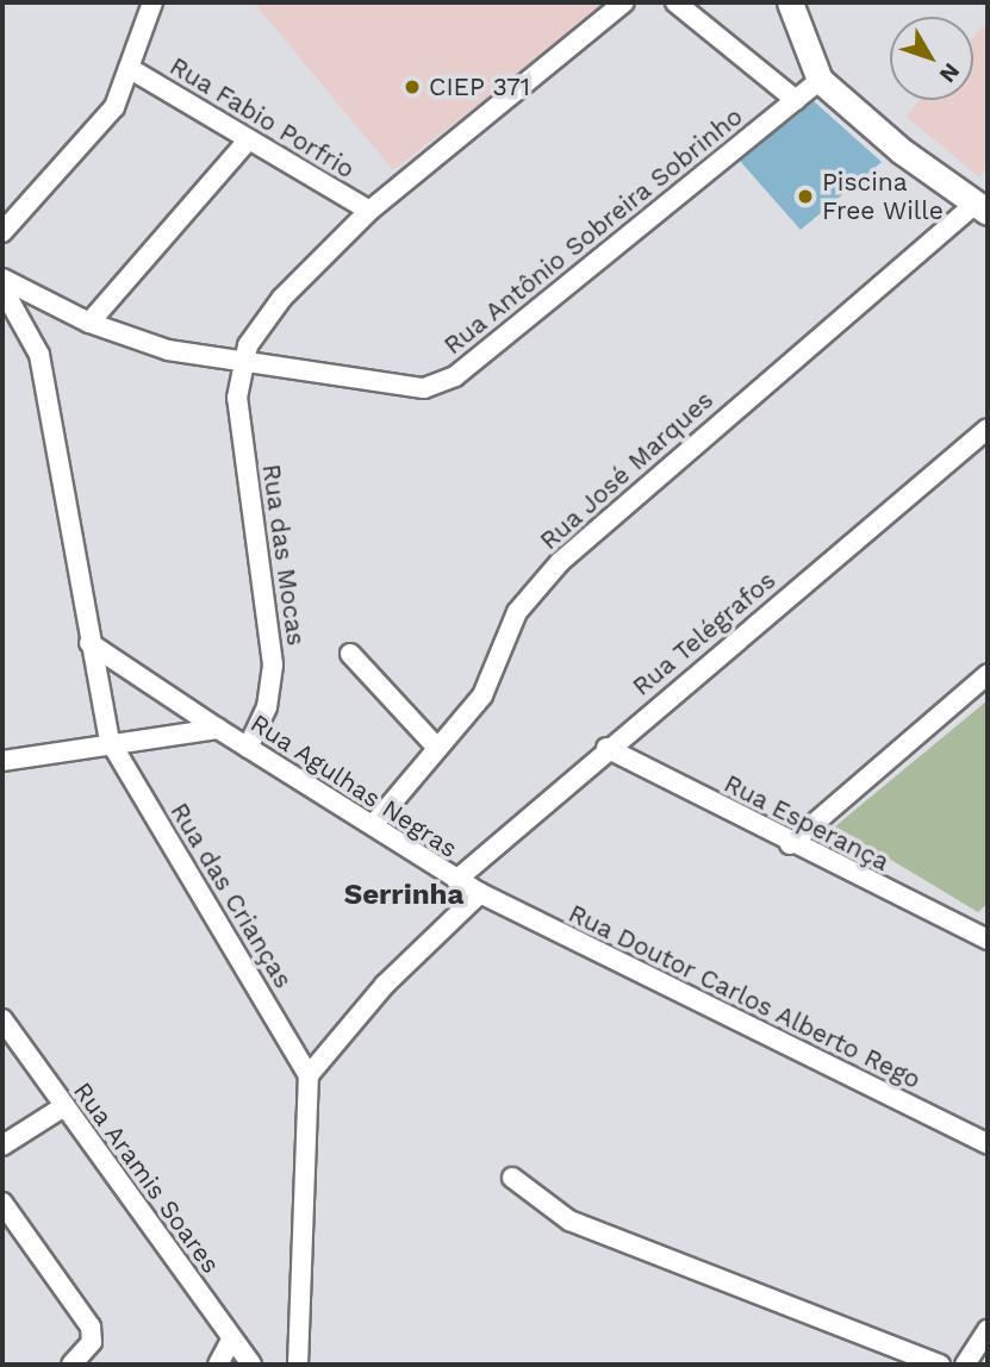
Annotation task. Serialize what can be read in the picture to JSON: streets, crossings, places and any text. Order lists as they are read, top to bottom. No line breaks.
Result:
{"streets":{"street":["Rua Fabio Porfrio","Rua Antônio Sobreira Sobrinho","Rua José Marques","Rua das Mocas","Rua Telégrafos","Rua Agulhas Negras","Rua Esperança","Rua das Crianças","Rua Doutor Carlos Alberto Rego","Rua Aramis Soares"]},"crossings":[["Rua Antônio Sobreira Sobrinho","Rua das Mocas"],["Rua José Marques","Rua Agulhas Negras"],["Rua das Mocas","Rua Agulhas Negras"],["Rua Telégrafos","Rua Agulhas Negras"],["Rua Telégrafos","Rua Esperança"],["Rua Agulhas Negras","Rua das Crianças"],["Rua Agulhas Negras","Rua Doutor Carlos Alberto Rego"]],"districts":["Serrinha"],"places":["CIEP 371","Piscina Free Wille"],"north":"bottom right"}
